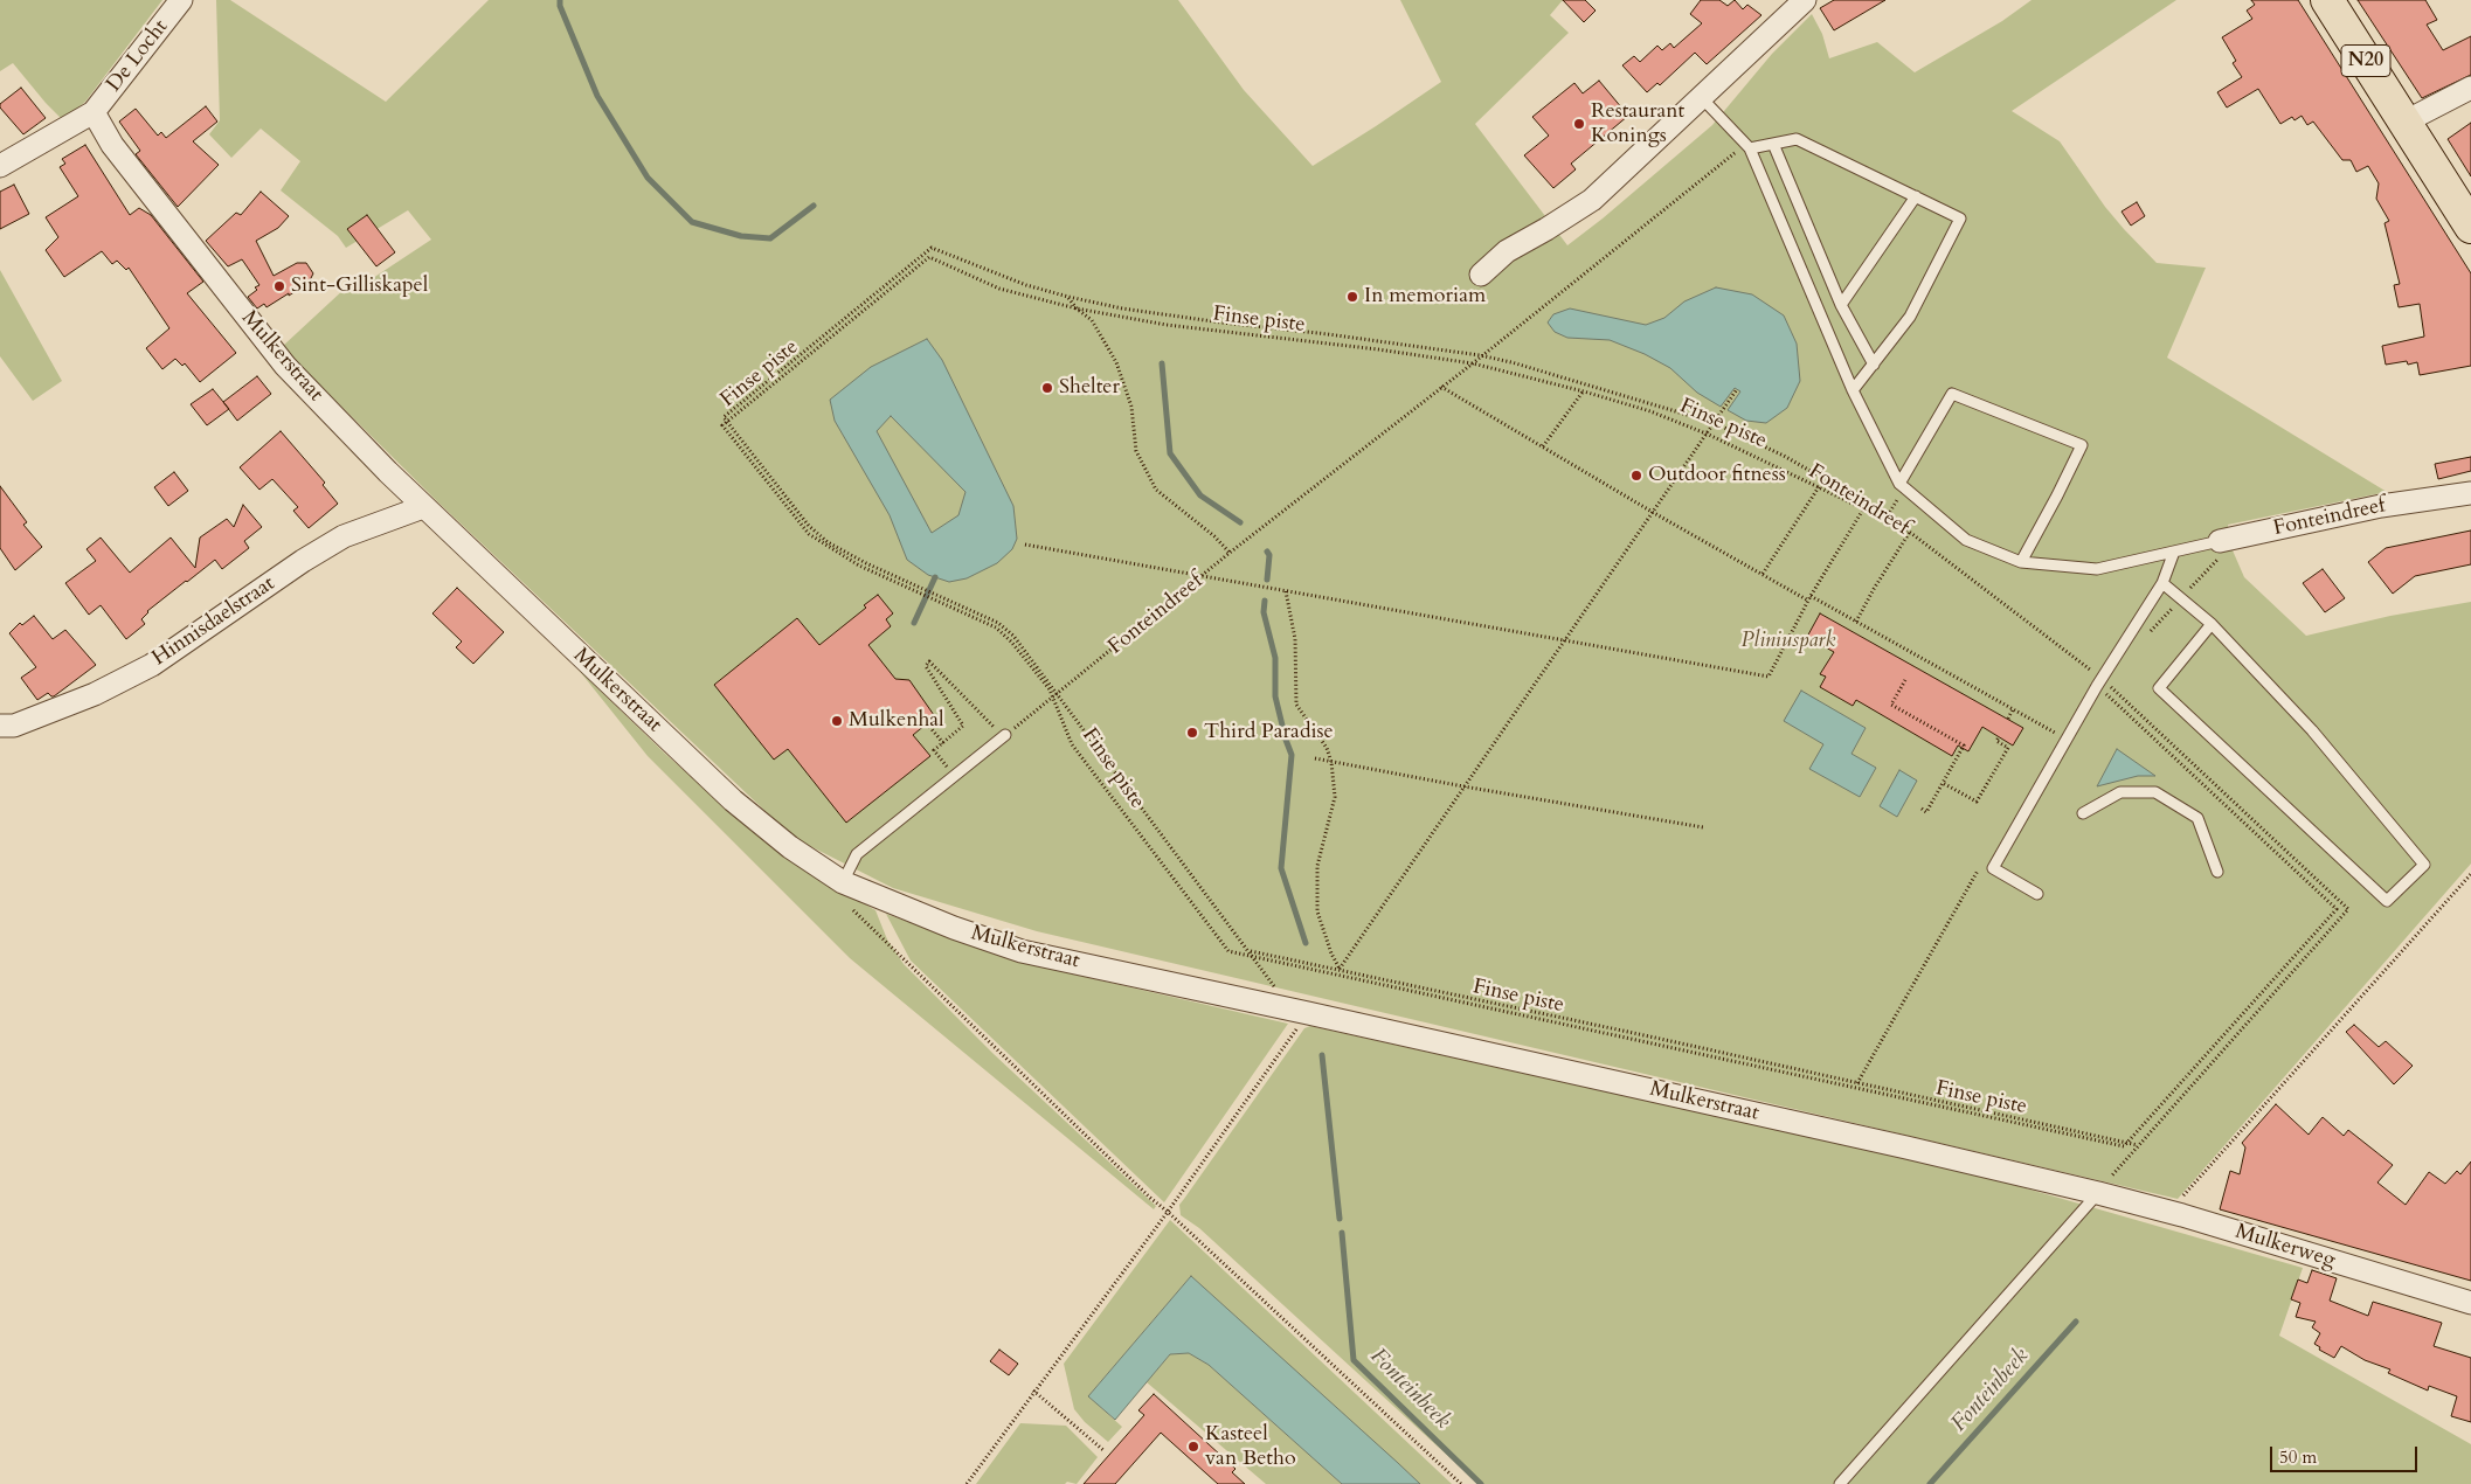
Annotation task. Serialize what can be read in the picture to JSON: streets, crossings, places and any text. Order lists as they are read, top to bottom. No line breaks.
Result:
{"streets":{"main road":["N20"],"street":["De Locht","Mulkerstraat","Fonteindreef","Hinnisdaelstraat","Mulkerweg"],"path":["Finse piste"]},"crossings":[["De Locht","Mulkerstraat"],["Finse piste","Fonteindreef"],["Mulkerstraat","Hinnisdaelstraat"],["Mulkerstraat","Mulkerweg"]],"water":["Fonteinbeek"],"parks":["Pliniuspark"],"places":["Restaurant Konings","Sint-Gilliskapel","In memoriam","Shelter","Outdoor fitness","Mulkenhal","Third Paradise","Kasteel van Betho"],"scale_bar":"50 m"}
